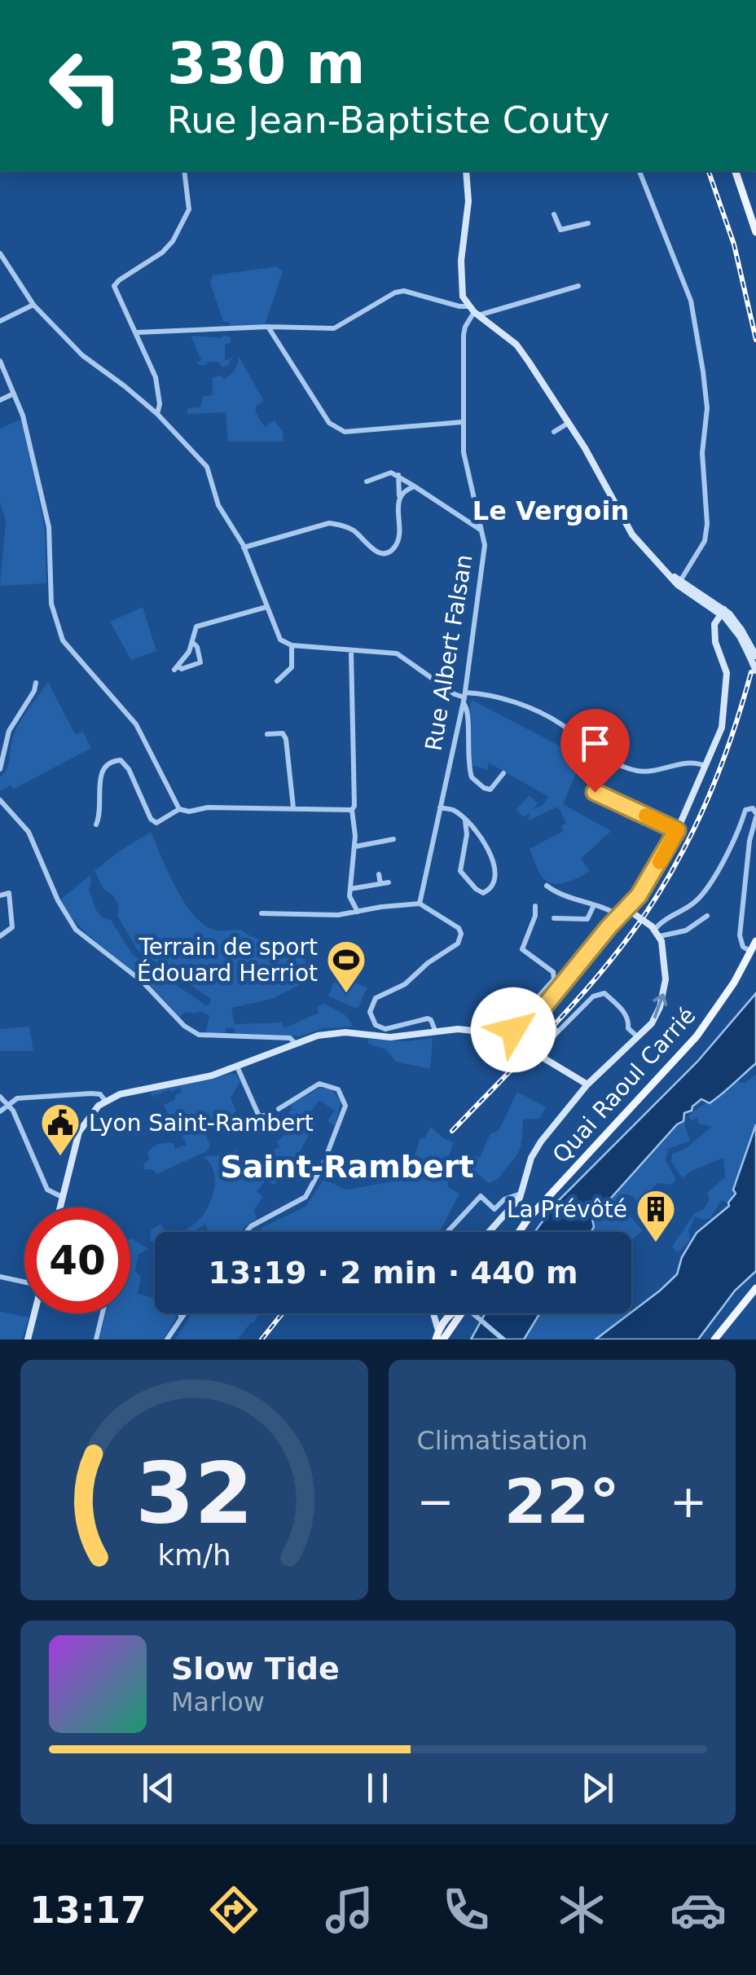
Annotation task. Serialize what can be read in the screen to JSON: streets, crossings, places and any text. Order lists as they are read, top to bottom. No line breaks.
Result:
{"streets":{"main road":["Quai Raoul Carrié"],"street":["Rue Albert Falsan"]},"districts":["Le Vergoin","Saint-Rambert"],"places":{"sports":["Terrain de sport Édouard Herriot"],"public building":["Lyon Saint-Rambert"],"building":["La Prévôté"]},"page":{"turn":["330 m","Rue Jean-Baptiste Couty"],"limit":"40","trip":"13:19 · 2 min · 440 m","tile":"Climatisation","heat":["−","22°","+"],"song":["Slow Tide","Marlow"],"tabs":"13:17","gauge":["32","km/h"]}}
